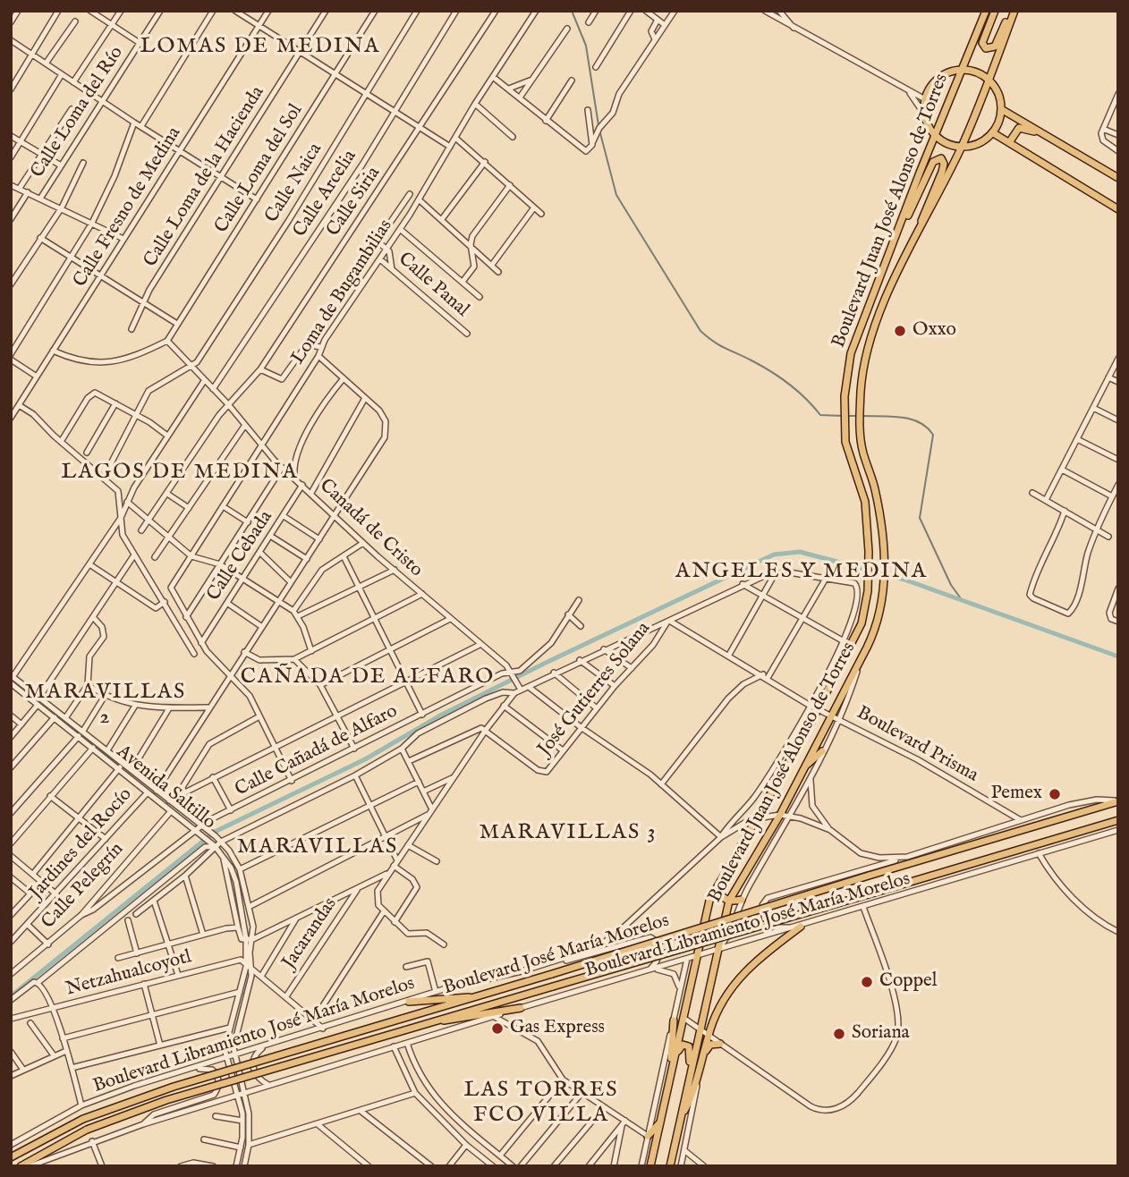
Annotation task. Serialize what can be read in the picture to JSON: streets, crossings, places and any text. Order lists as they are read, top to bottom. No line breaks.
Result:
{"streets":{"main road":["Boulevard Juan José Alonso de Torres","Boulevard José María Morelos"],"street":["Calle Loma del Río","Calle Loma del Sol","Calle Loma de la Hacienda","Calle Naica","Calle Arcelia","Calle Siria","Calle Fresno de Medina","Calle Panal","Loma de Bugambilias","Canadá de Cristo","Calle Cebada","José Gutierres Solana","Boulevard Prisma","Calle Cañadá de Alfaro","Avenida Saltillo","Jardines del Rocío","Calle Pelegrín","Boulevard Libramiento José María Morelos","Jacarandas","Netzahualcoyotl"]},"crossings":[["Calle Loma del Sol","Canadá de Cristo"],["Calle Naica","Canadá de Cristo"],["Calle Arcelia","Canadá de Cristo"],["Calle Siria","Canadá de Cristo"],["Boulevard Juan José Alonso de Torres","Boulevard Prisma"],["Boulevard Juan José Alonso de Torres","Boulevard Libramiento José María Morelos"],["Calle Panal","Loma de Bugambilias"],["Loma de Bugambilias","Canadá de Cristo"],["Canadá de Cristo","Calle Cebada"],["Canadá de Cristo","Calle Cañadá de Alfaro"],["José Gutierres Solana","Boulevard Prisma"],["Boulevard Prisma","Boulevard Libramiento José María Morelos"],["Calle Cañadá de Alfaro","Avenida Saltillo"],["Calle Cañadá de Alfaro","Calle Pelegrín"],["Avenida Saltillo","Jardines del Rocío"],["Avenida Saltillo","Calle Pelegrín"],["Avenida Saltillo","Boulevard Libramiento José María Morelos"],["Avenida Saltillo","Netzahualcoyotl"],["Boulevard Libramiento José María Morelos","Boulevard José María Morelos"]],"districts":["LOMAS DE MEDINA","LAGOS DE MEDINA","ANGELES Y MEDINA","CAÑADA DE ALFARO","MARAVILLAS 2","MARAVILLAS 3","MARAVILLAS","LAS TORRES FCO VILLA"],"places":["Oxxo","Pemex","Coppel","Gas Express","Soriana"]}
